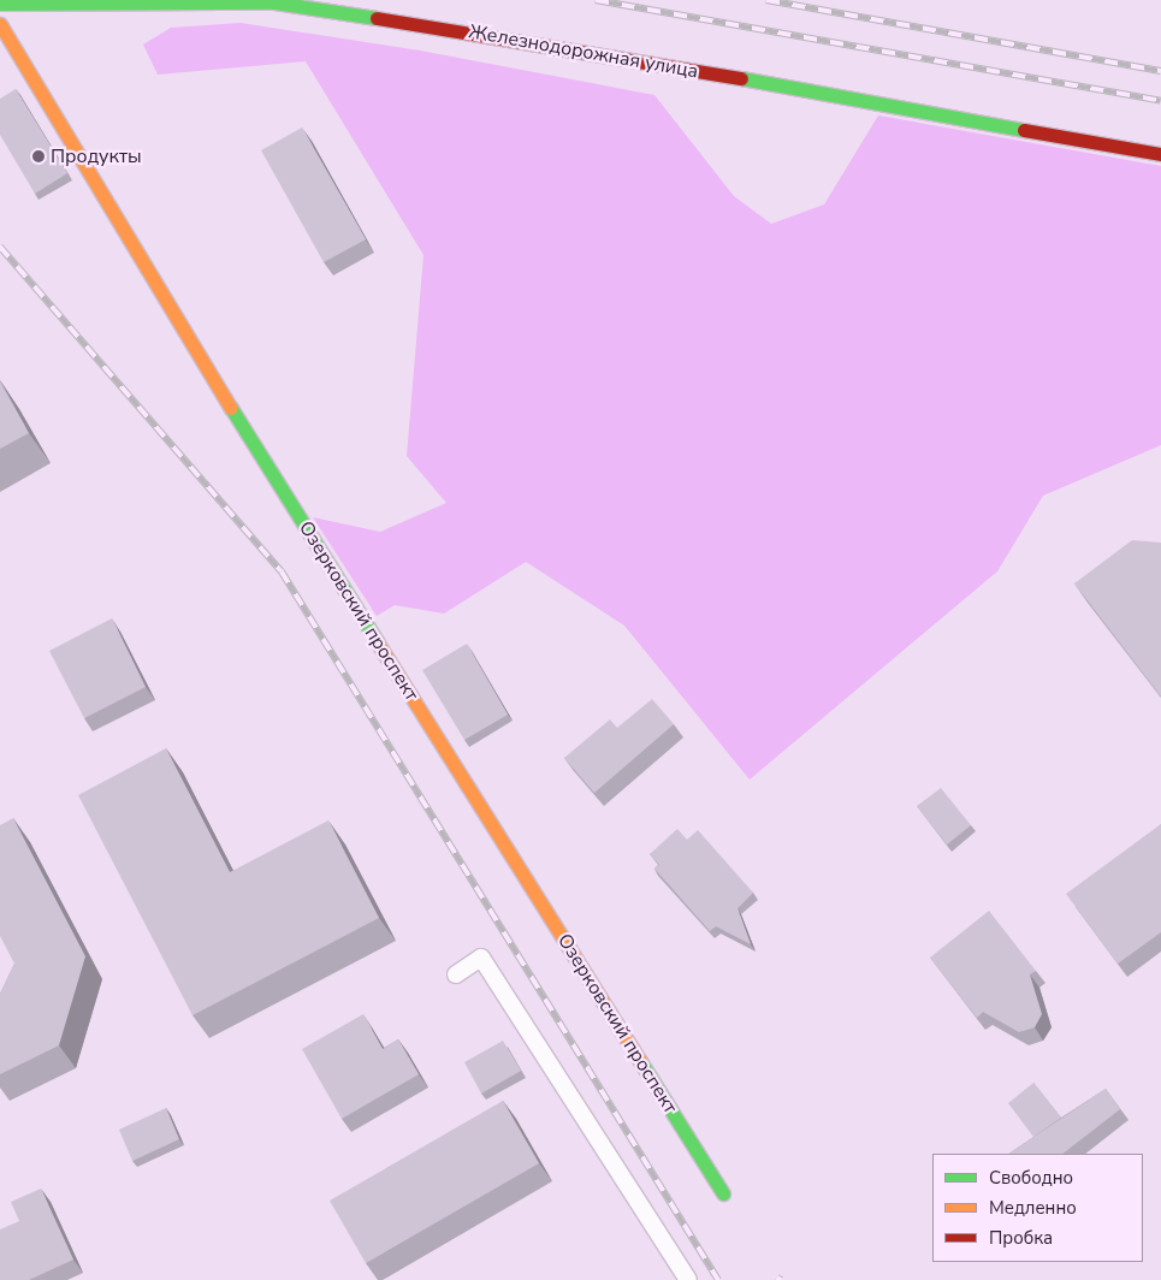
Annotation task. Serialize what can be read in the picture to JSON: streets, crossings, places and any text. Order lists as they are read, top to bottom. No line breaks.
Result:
{"streets":{"street":["Железнодорожная улица","Озерковский проспект"]},"places":["Продукты"],"legend":["Свободно","Медленно","Пробка"]}
